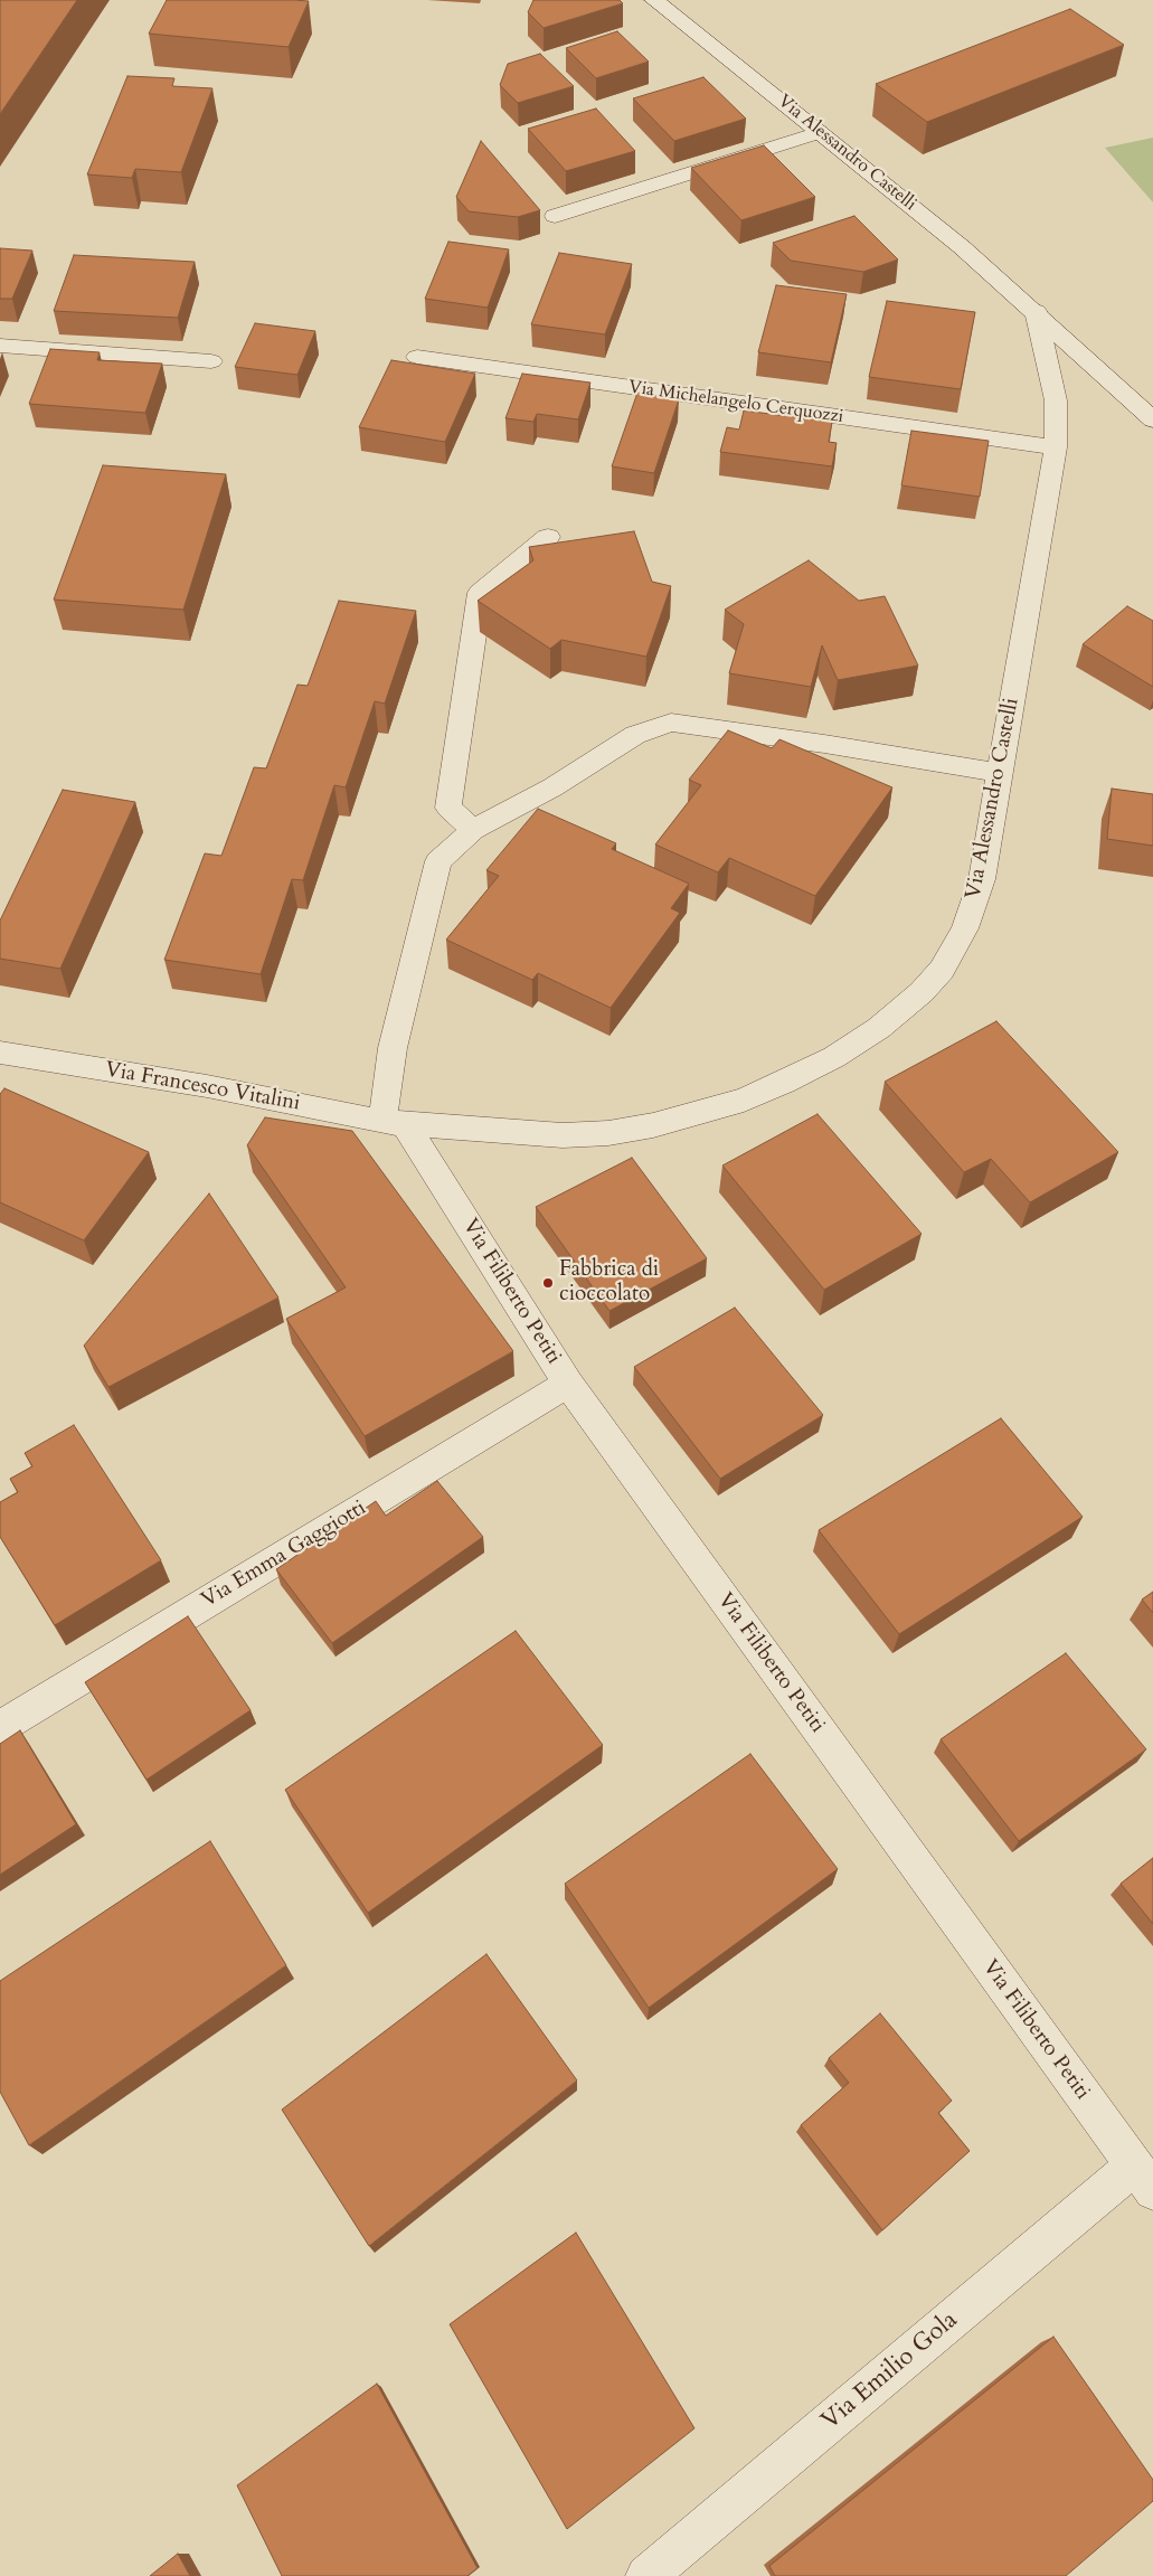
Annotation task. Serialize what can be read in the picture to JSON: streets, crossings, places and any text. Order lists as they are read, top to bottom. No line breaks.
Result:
{"streets":{"street":["Via Alessandro Castelli","Via Michelangelo Cerquozzi","Via Francesco Vitalini","Via Filiberto Petiti","Via Emma Gaggiotti","Via Emilio Gola"]},"crossings":[["Via Alessandro Castelli","Via Michelangelo Cerquozzi"],["Via Alessandro Castelli","Via Francesco Vitalini"],["Via Alessandro Castelli","Via Filiberto Petiti"],["Via Francesco Vitalini","Via Filiberto Petiti"],["Via Filiberto Petiti","Via Emma Gaggiotti"],["Via Filiberto Petiti","Via Emilio Gola"]],"places":["Fabbrica di cioccolato"]}
